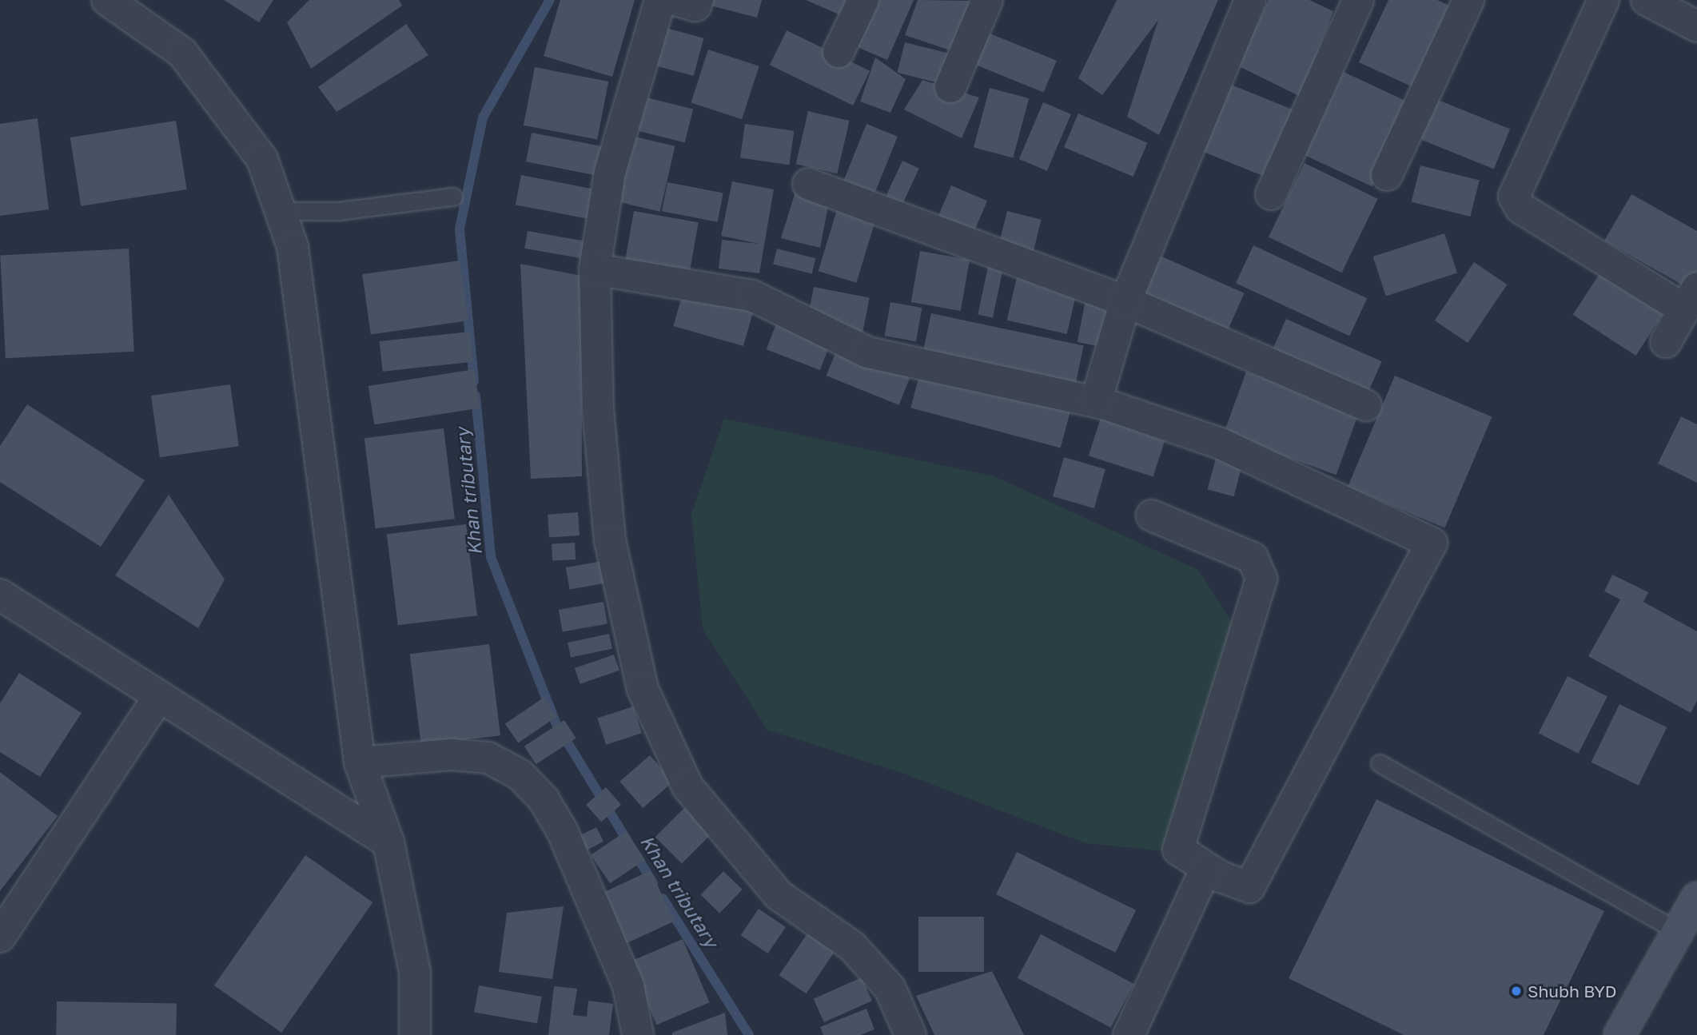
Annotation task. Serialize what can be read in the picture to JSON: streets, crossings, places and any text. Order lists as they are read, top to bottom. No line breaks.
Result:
{"water":["Khan tributary"],"places":["Shubh BYD"]}
